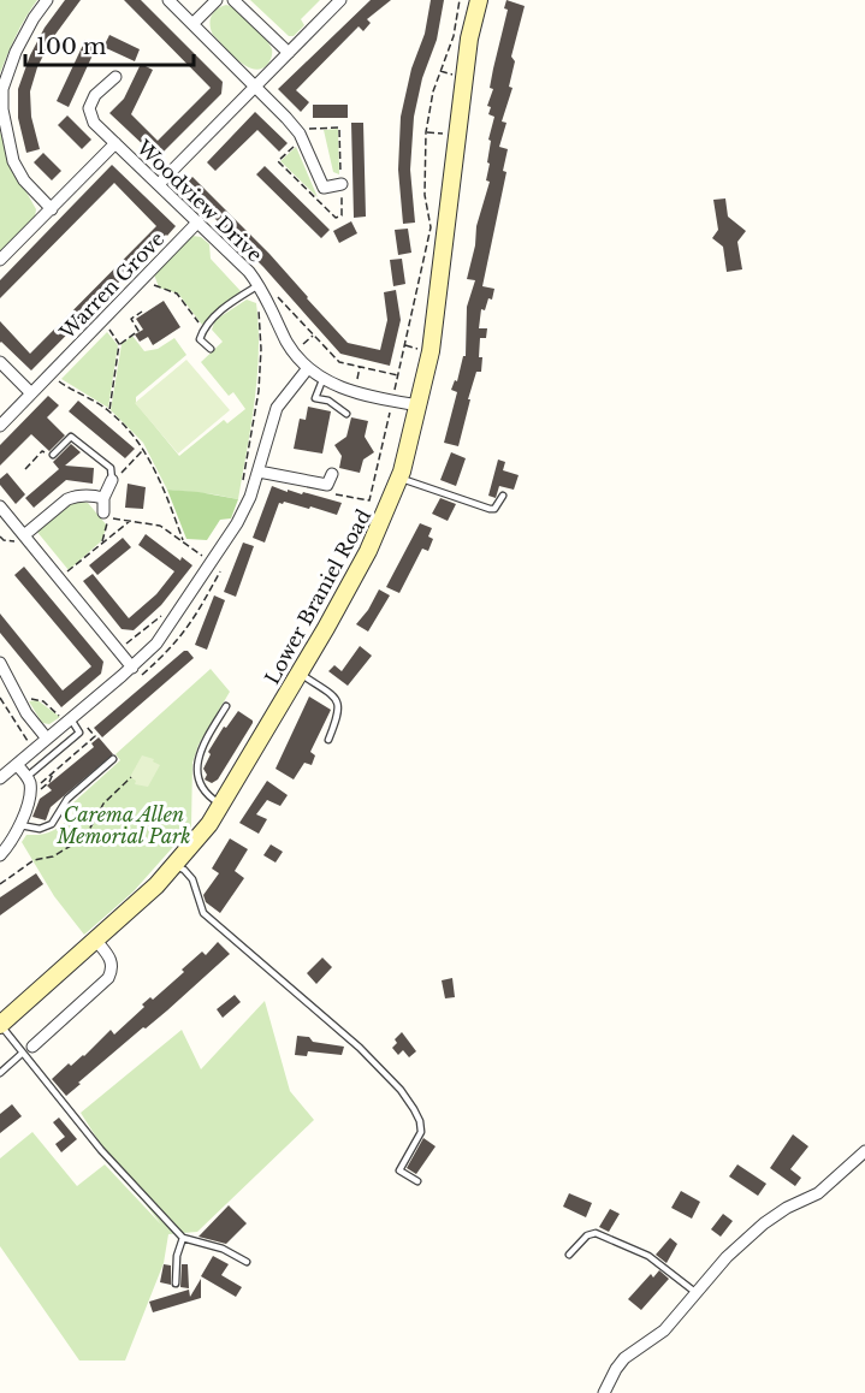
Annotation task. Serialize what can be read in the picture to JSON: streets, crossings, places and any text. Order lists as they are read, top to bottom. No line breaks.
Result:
{"streets":{"street":["Woodview Drive","Warren Grove","Lower Braniel Road"]},"crossings":[["Woodview Drive","Warren Grove"],["Woodview Drive","Lower Braniel Road"]],"parks":["Carema Allen Memorial Park"],"scale_bar":"100 m"}
